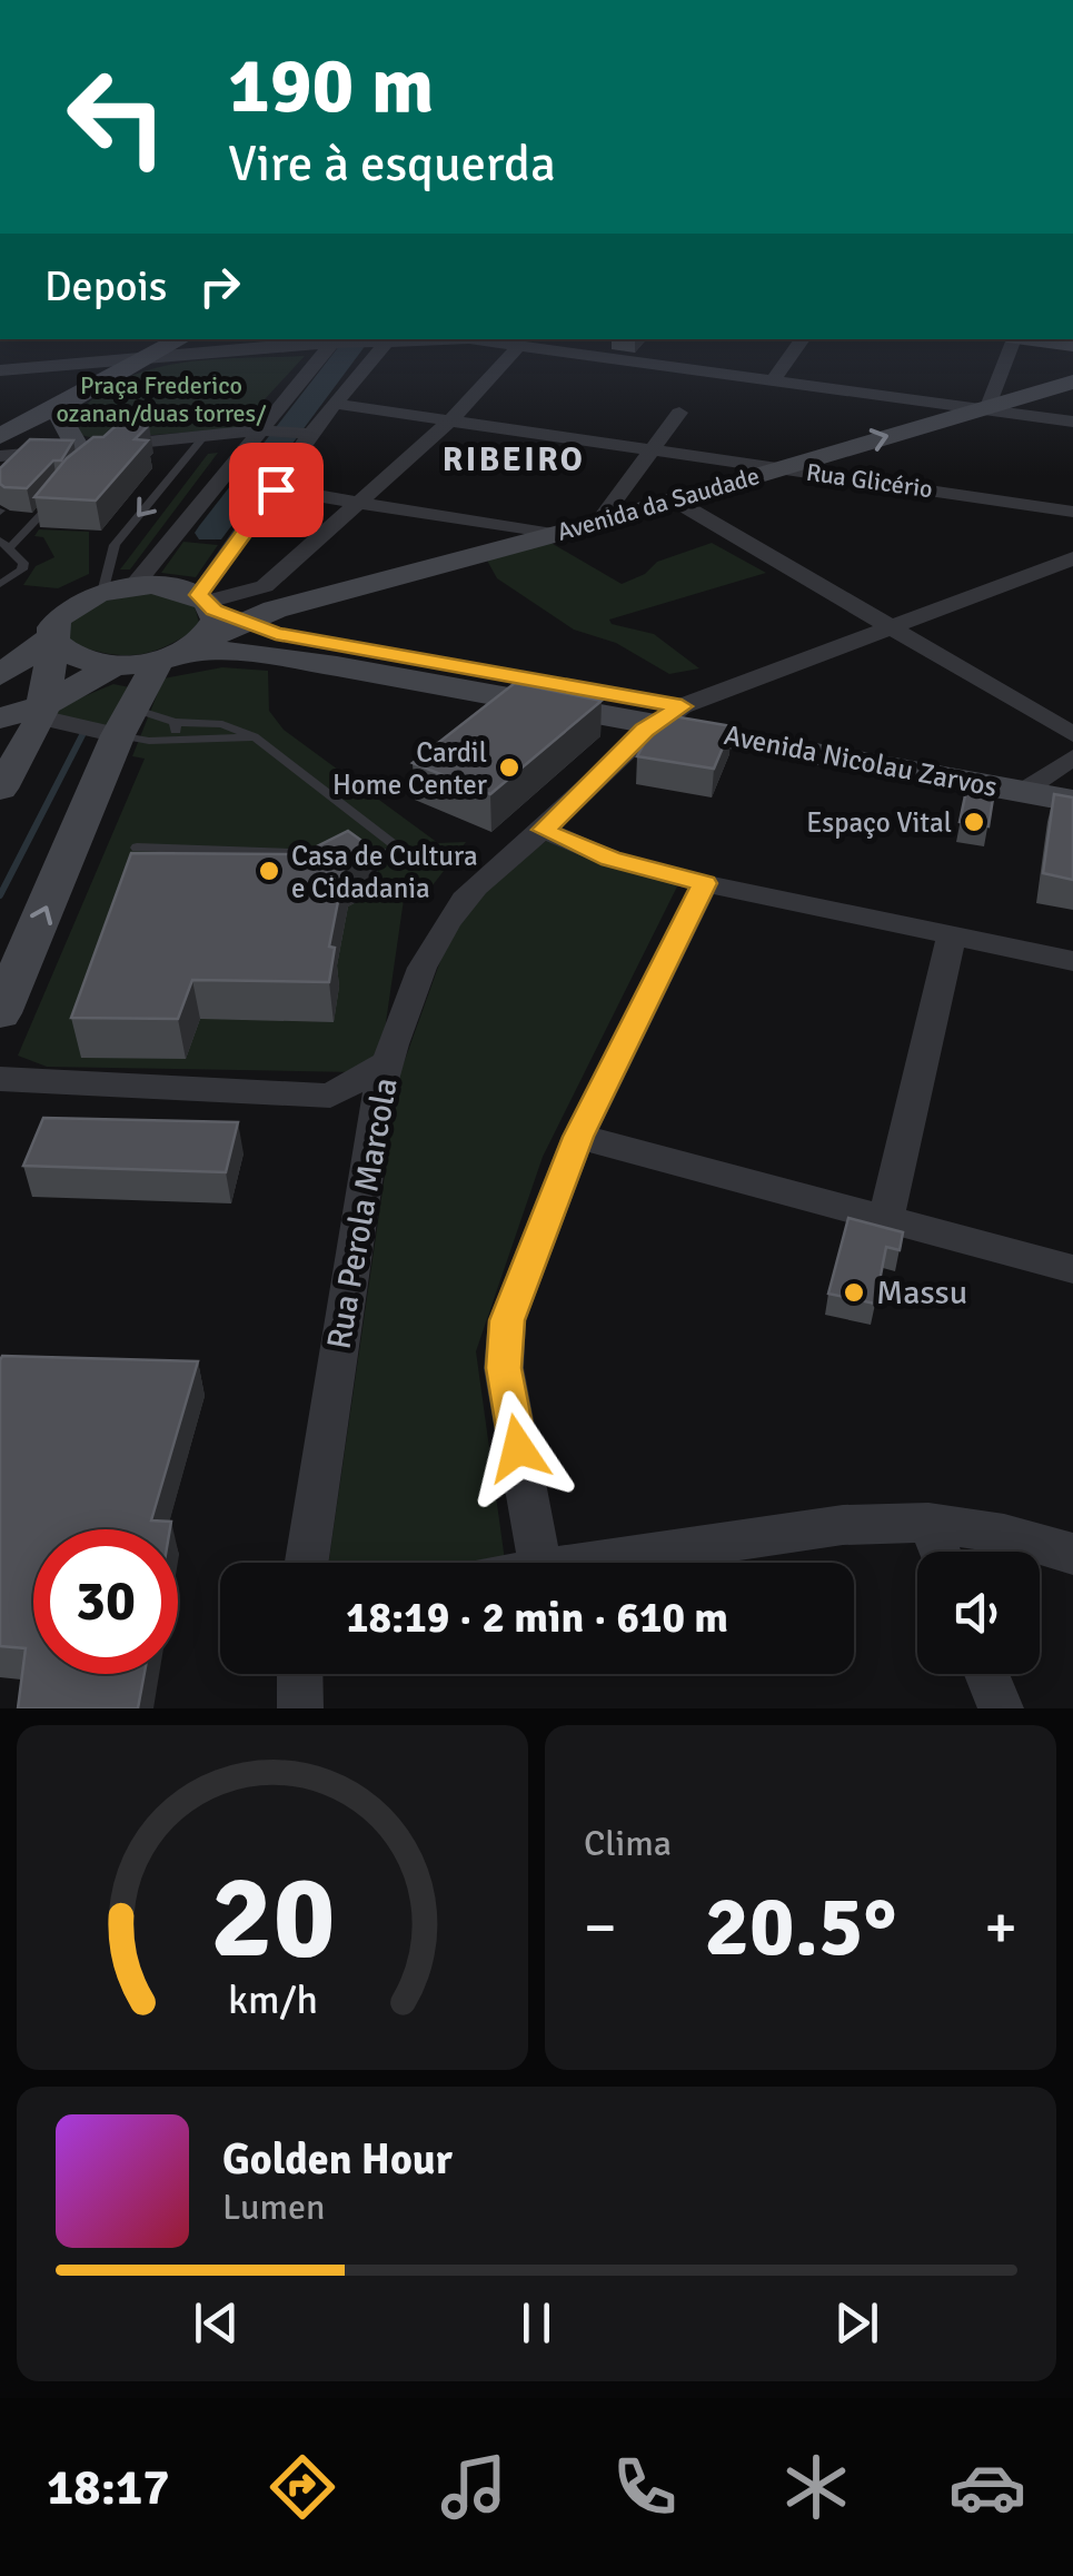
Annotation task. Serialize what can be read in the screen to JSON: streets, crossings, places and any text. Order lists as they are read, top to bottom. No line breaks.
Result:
{"streets":{"main road":["Avenida da Saudade","Avenida Nicolau Zarvos"],"street":["Rua Glicério","Rua Perola Marcola"]},"crossings":[["Rua Glicério","Avenida da Saudade"],["Avenida da Saudade","Avenida Nicolau Zarvos"],["Avenida Nicolau Zarvos","Rua Perola Marcola"]],"districts":["RIBEIRO"],"parks":["Praça Frederico ozanan/duas torres/"],"places":["Cardil Home Center","Espaço Vital","Casa de Cultura e Cidadania","Massu"],"page":{"turn":["190 m","Vire à esquerda"],"then":"Depois","limit":"30","trip":"18:19 · 2 min · 610 m","tile":"Clima","heat":["−","20.5°","+"],"song":["Golden Hour","Lumen"],"tabs":"18:17","gauge":["20","km/h"]}}
